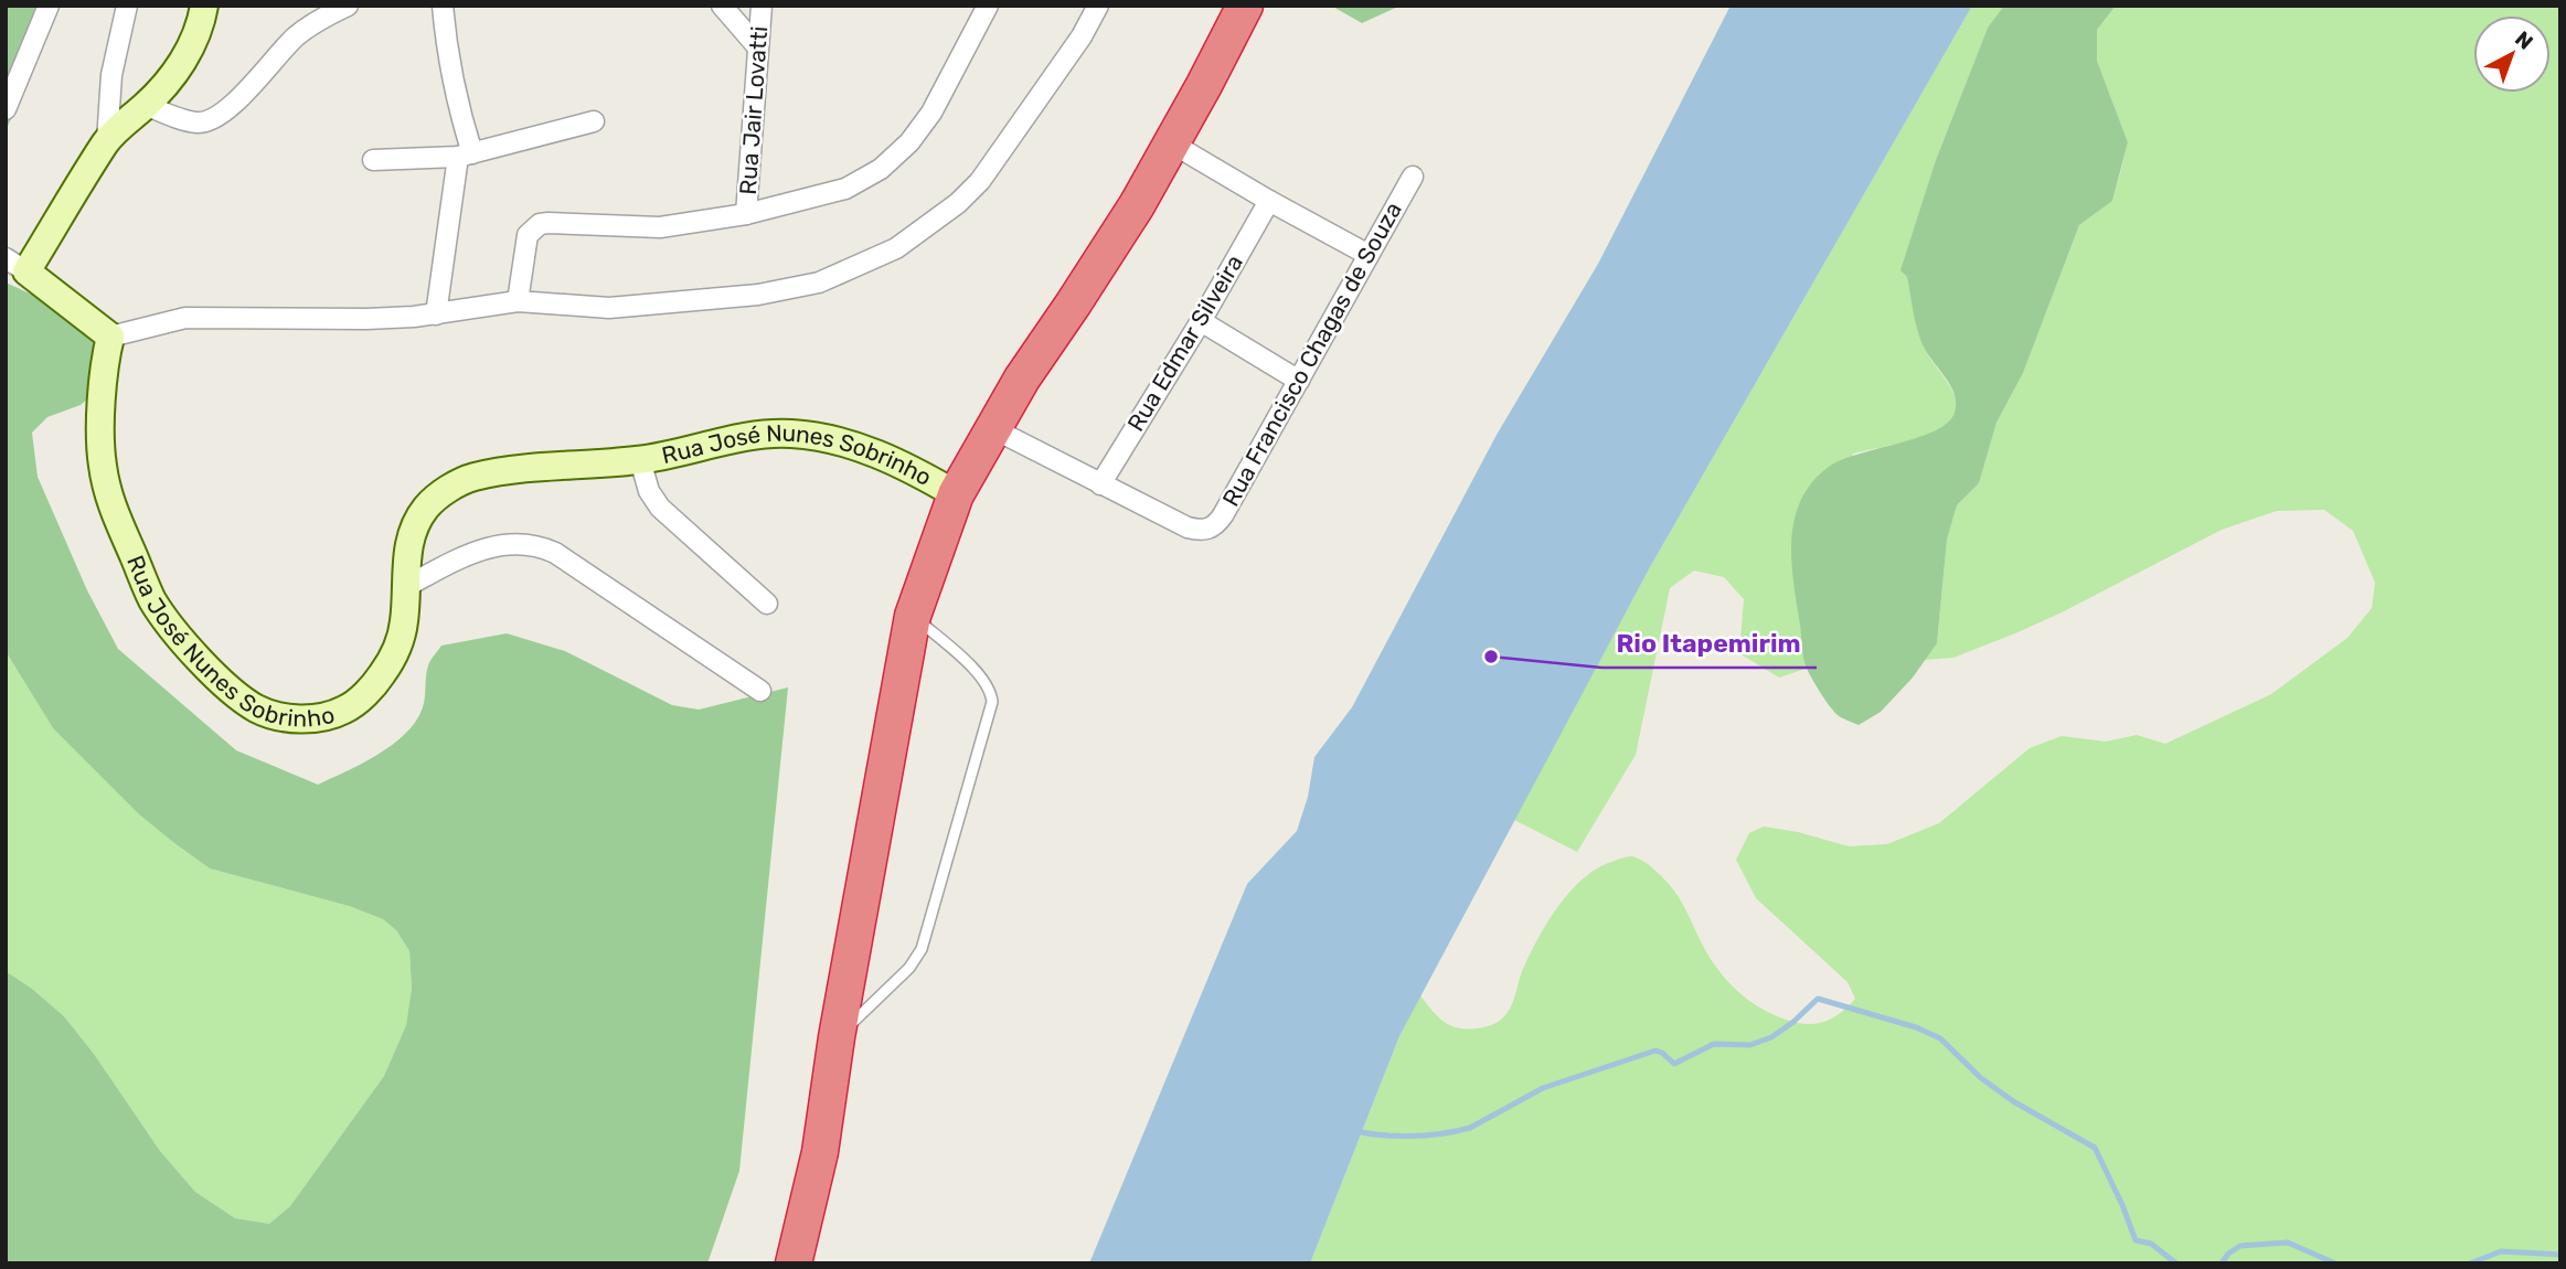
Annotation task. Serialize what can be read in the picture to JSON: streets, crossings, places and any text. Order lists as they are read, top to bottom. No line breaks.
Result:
{"streets":{"street":["Rua Jair Lovatti","Rua Edmar Silveira","Rua Francisco Chagas de Souza","Rua José Nunes Sobrinho"]},"crossings":[["Rua Edmar Silveira","Rua Francisco Chagas de Souza"]],"places":["Rio Itapemirim"],"north":"top right"}
